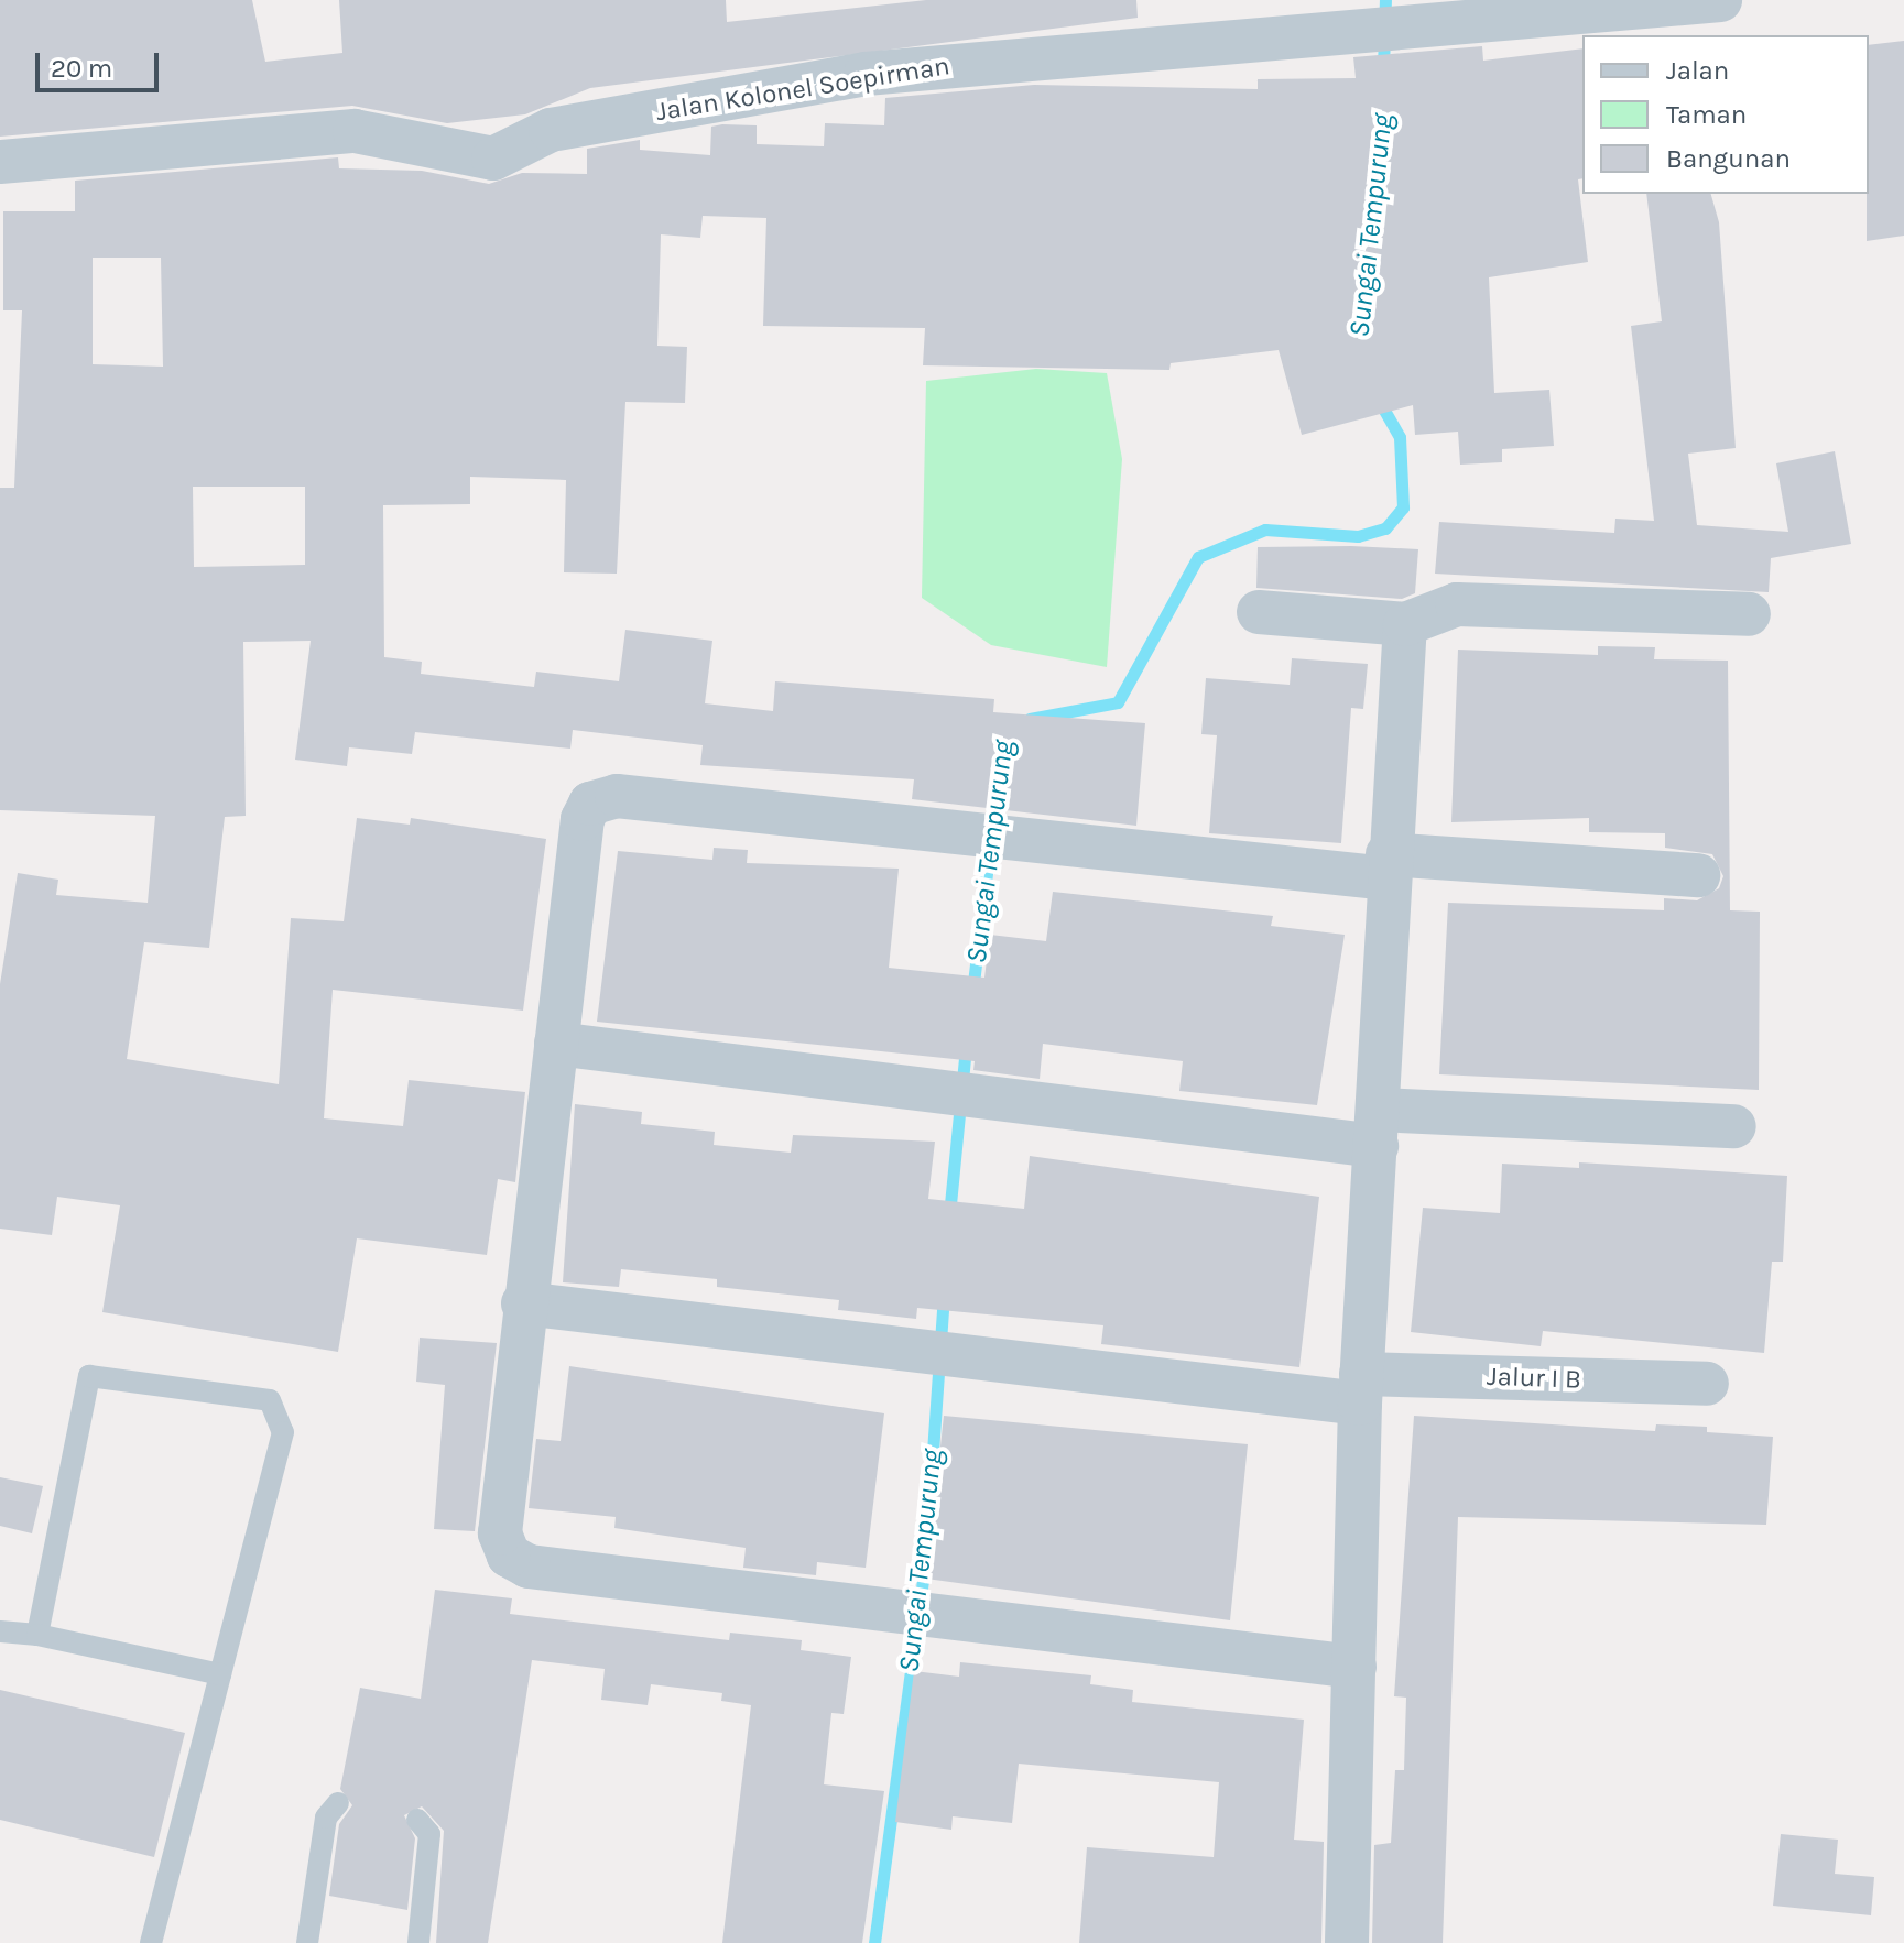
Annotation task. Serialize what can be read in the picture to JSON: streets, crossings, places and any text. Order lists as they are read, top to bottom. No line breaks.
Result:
{"streets":{"street":["Jalan Kolonel Soepirman","Jalur I B"]},"water":["Sungai Tempurung"],"legend":["Jalan","Taman","Bangunan"],"scale_bar":"20 m"}
